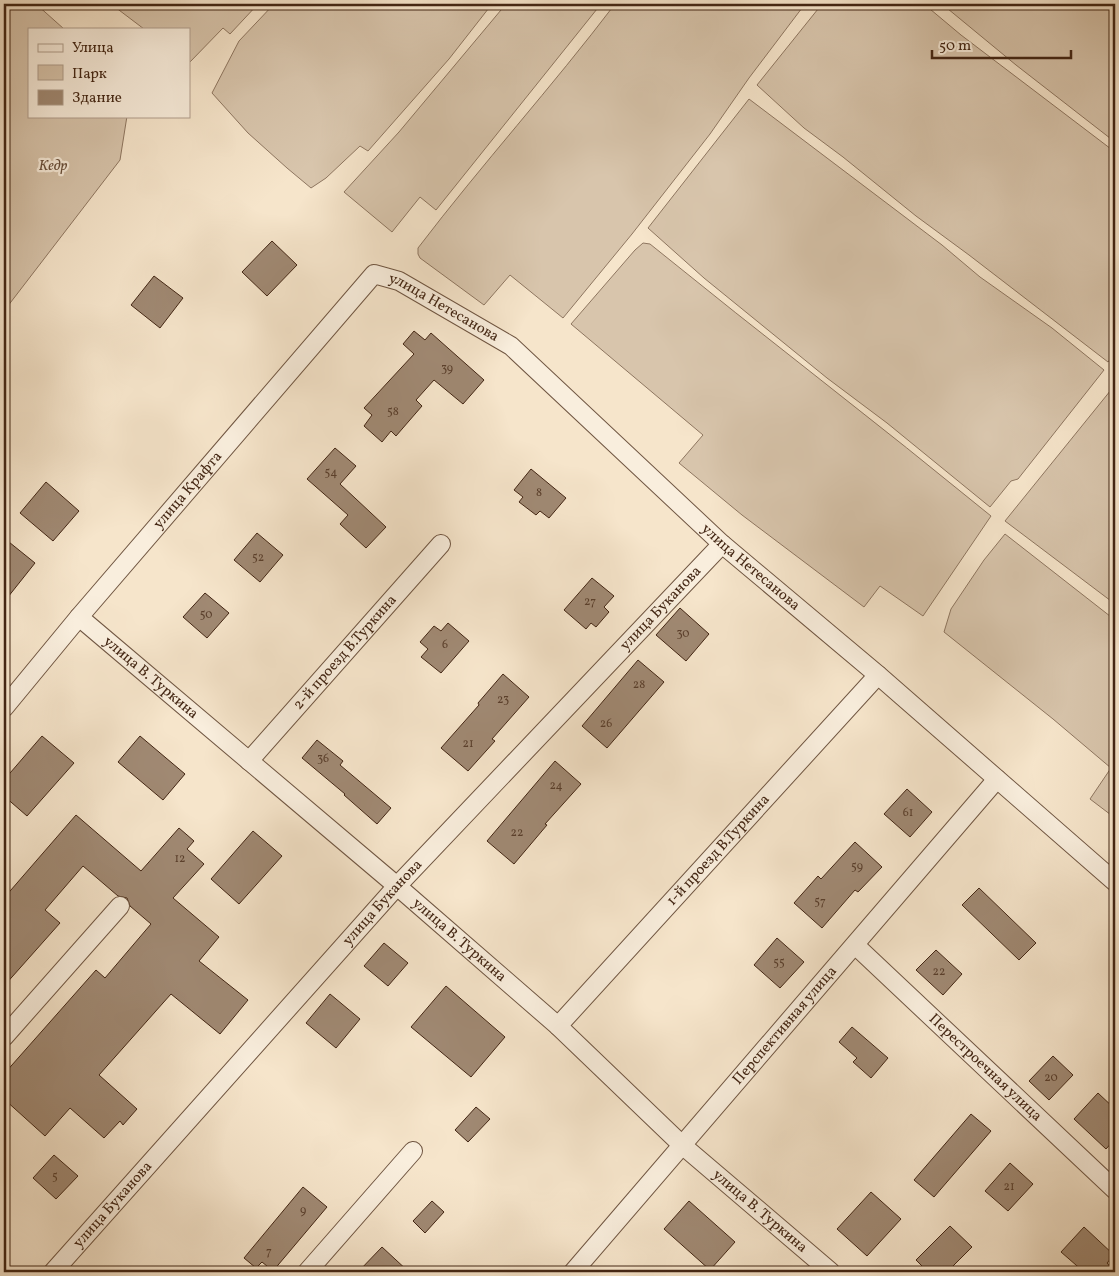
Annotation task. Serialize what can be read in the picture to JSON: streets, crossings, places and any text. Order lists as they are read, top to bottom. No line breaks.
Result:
{"streets":{"street":["улица Нетесанова","улица Крафта","улица Буканова","2-й проезд В.Туркина","улица В. Туркина","1-й проезд В.Туркина","Перспективная улица","Перестроечная улица"]},"crossings":[["улица Нетесанова","улица Крафта"],["улица Нетесанова","улица Буканова"],["улица Нетесанова","1-й проезд В.Туркина"],["улица Нетесанова","Перспективная улица"],["улица Крафта","улица В. Туркина"],["улица Буканова","улица В. Туркина"],["2-й проезд В.Туркина","улица В. Туркина"],["улица В. Туркина","1-й проезд В.Туркина"],["улица В. Туркина","Перспективная улица"],["Перспективная улица","Перестроечная улица"]],"parks":["Кедр"],"house_numbers":["39","58","54","8","52","27","50","30","6","28","23","26","21","36","24","61","22","12","59","57","55","22","20","5","21","9","7"],"legend":["Улица","Парк","Здание"],"scale_bar":"50 m"}
